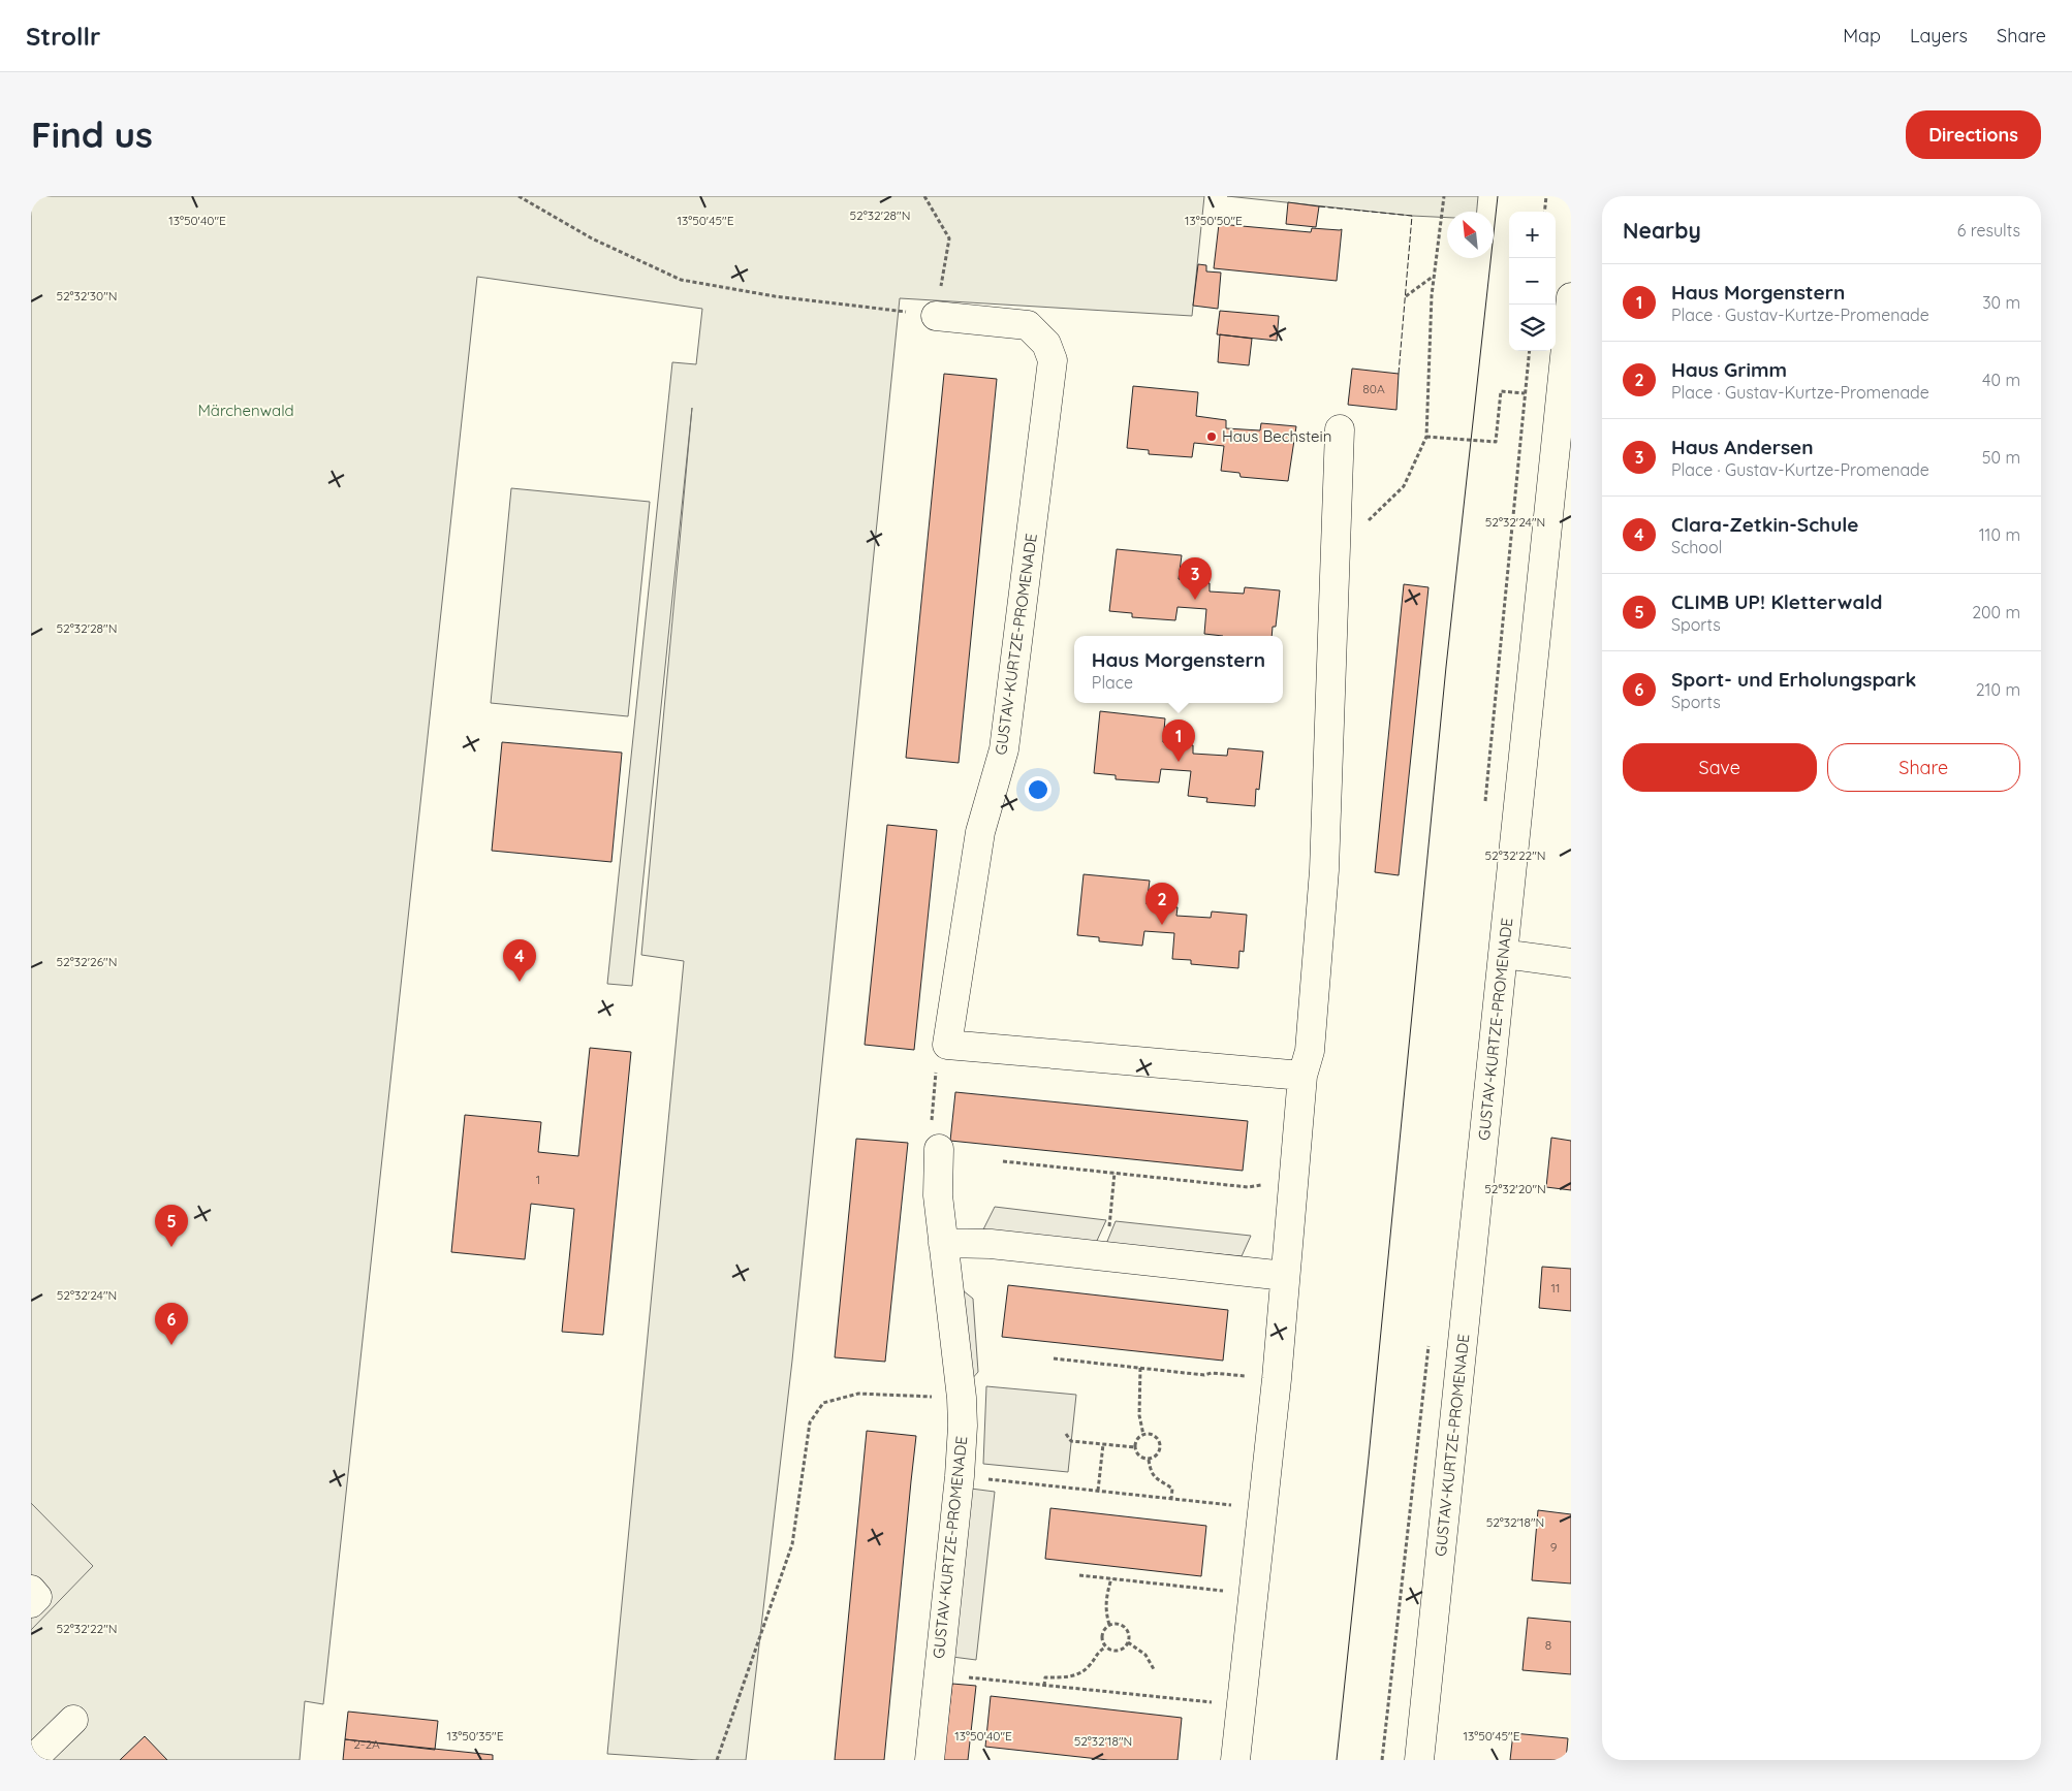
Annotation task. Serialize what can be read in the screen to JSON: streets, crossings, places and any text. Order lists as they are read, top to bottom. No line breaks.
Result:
{"streets":{"street":["GUSTAV-KURTZE-PROMENADE"]},"parks":["Märchenwald"],"places":["Haus Bechstein"],"house_numbers":["80A","1","11","9","8","2-2A"],"north":"top left","page":{"header":"Strollr","nav":["Map","Layers","Share"],"buttons":["Directions",["Save","Share"]],"title":"Find us","heading":["Nearby","6 results"],"map_buttons":["+","−"],"list":[{"mark":"1","name":"Haus Morgenstern","note":"Place · Gustav-Kurtze-Promenade","value":"30 m"},{"mark":"2","name":"Haus Grimm","note":"Place · Gustav-Kurtze-Promenade","value":"40 m"},{"mark":"3","name":"Haus Andersen","note":"Place · Gustav-Kurtze-Promenade","value":"50 m"},{"mark":"4","name":"Clara-Zetkin-Schule","note":"School","value":"110 m"},{"mark":"5","name":"CLIMB UP! Kletterwald","note":"Sports","value":"200 m"},{"mark":"6","name":"Sport- und Erholungspark","note":"Sports","value":"210 m"}],"pins":["3","1","2","4","5","6"],"popup":["Haus Morgenstern","Place"]},"coordinates":["52°32'28\"N","13°50'40\"E","13°50'45\"E","13°50'50\"E","52°32'30\"N","52°32'24\"N","52°32'22\"N","52°32'26\"N","52°32'20\"N","52°32'18\"N","13°50'35\"E"]}
